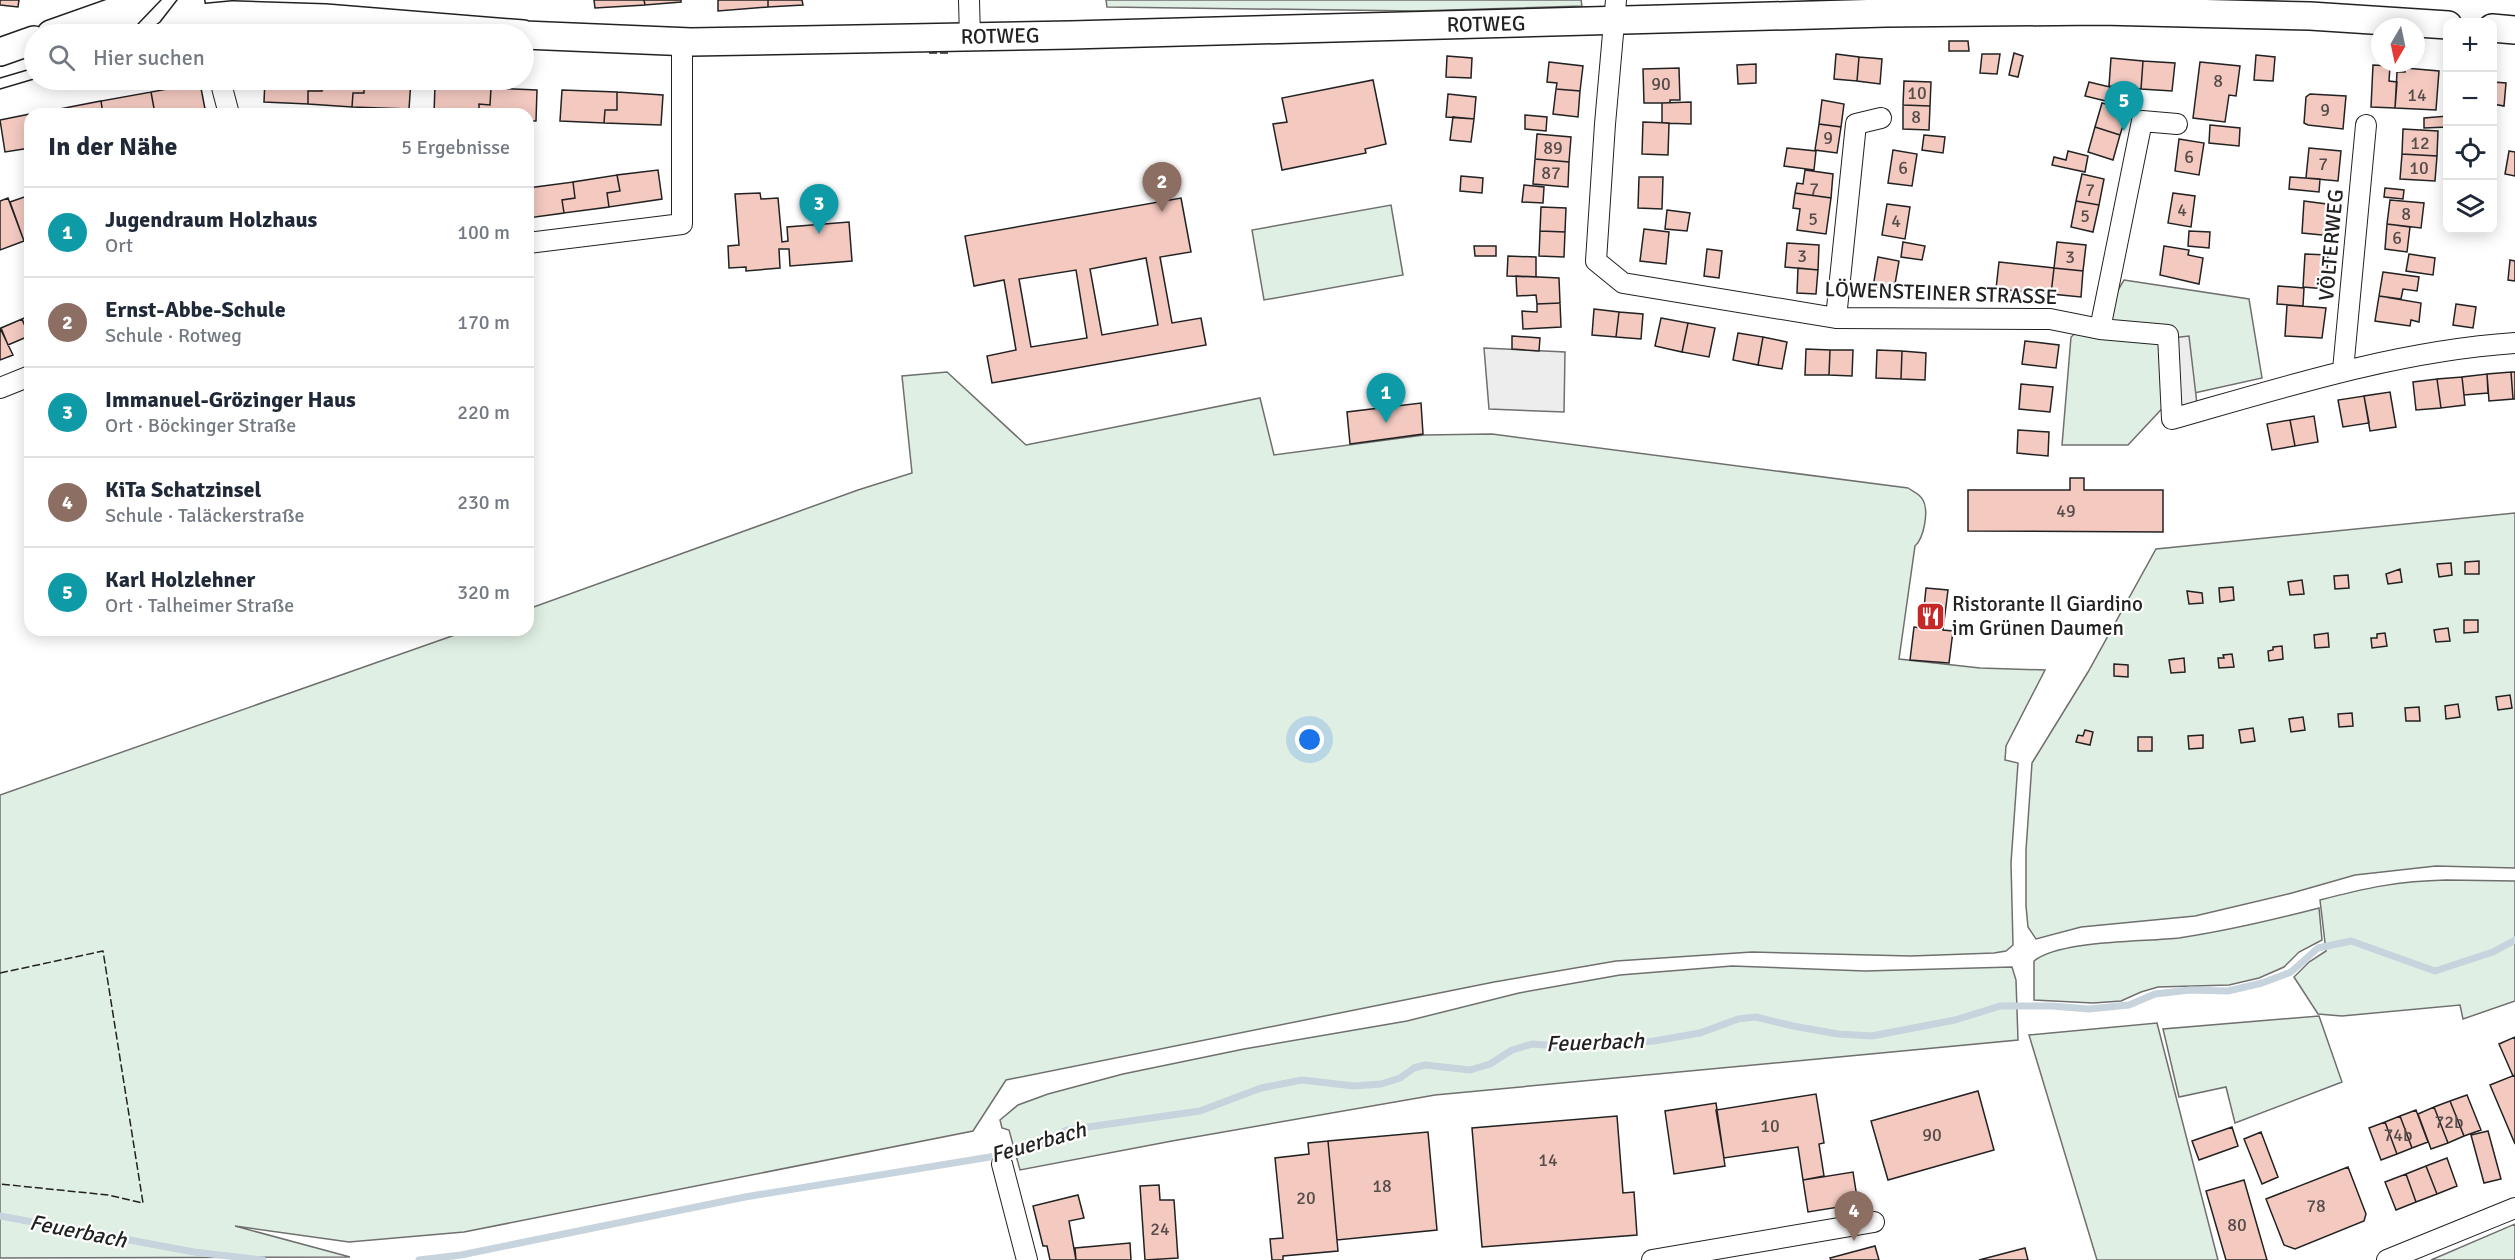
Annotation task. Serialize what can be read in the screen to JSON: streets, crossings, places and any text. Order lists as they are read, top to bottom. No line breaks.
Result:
{"streets":{"main road":["ROTWEG"],"street":["VÖLTERWEG","LÖWENSTEINER STRASSE"]},"crossings":[["ROTWEG","LÖWENSTEINER STRASSE"],["VÖLTERWEG","LÖWENSTEINER STRASSE"]],"water":["Feuerbach"],"places":{"restaurant":["Ristorante Il Giardino im Grünen Daumen"]},"house_numbers":["8","90","10","14","9","8","9","12","89","6","7","6","10","87","7","7","4","8","5","5","4","6","3","3","49","72b","10","90","74b","14","18","20","78","80","24"],"north":"bottom","page":{"map_buttons":["+","−"],"search":"Hier suchen","pins":["5","2","3","1","4"],"heading":["In der Nähe","5 Ergebnisse"],"list":[{"mark":"1","name":"Jugendraum Holzhaus","note":"Ort","value":"100 m"},{"mark":"2","name":"Ernst-Abbe-Schule","note":"Schule · Rotweg","value":"170 m"},{"mark":"3","name":"Immanuel-Grözinger Haus","note":"Ort · Böckinger Straße","value":"220 m"},{"mark":"4","name":"KiTa Schatzinsel","note":"Schule · Taläckerstraße","value":"230 m"},{"mark":"5","name":"Karl Holzlehner","note":"Ort · Talheimer Straße","value":"320 m"}]}}
